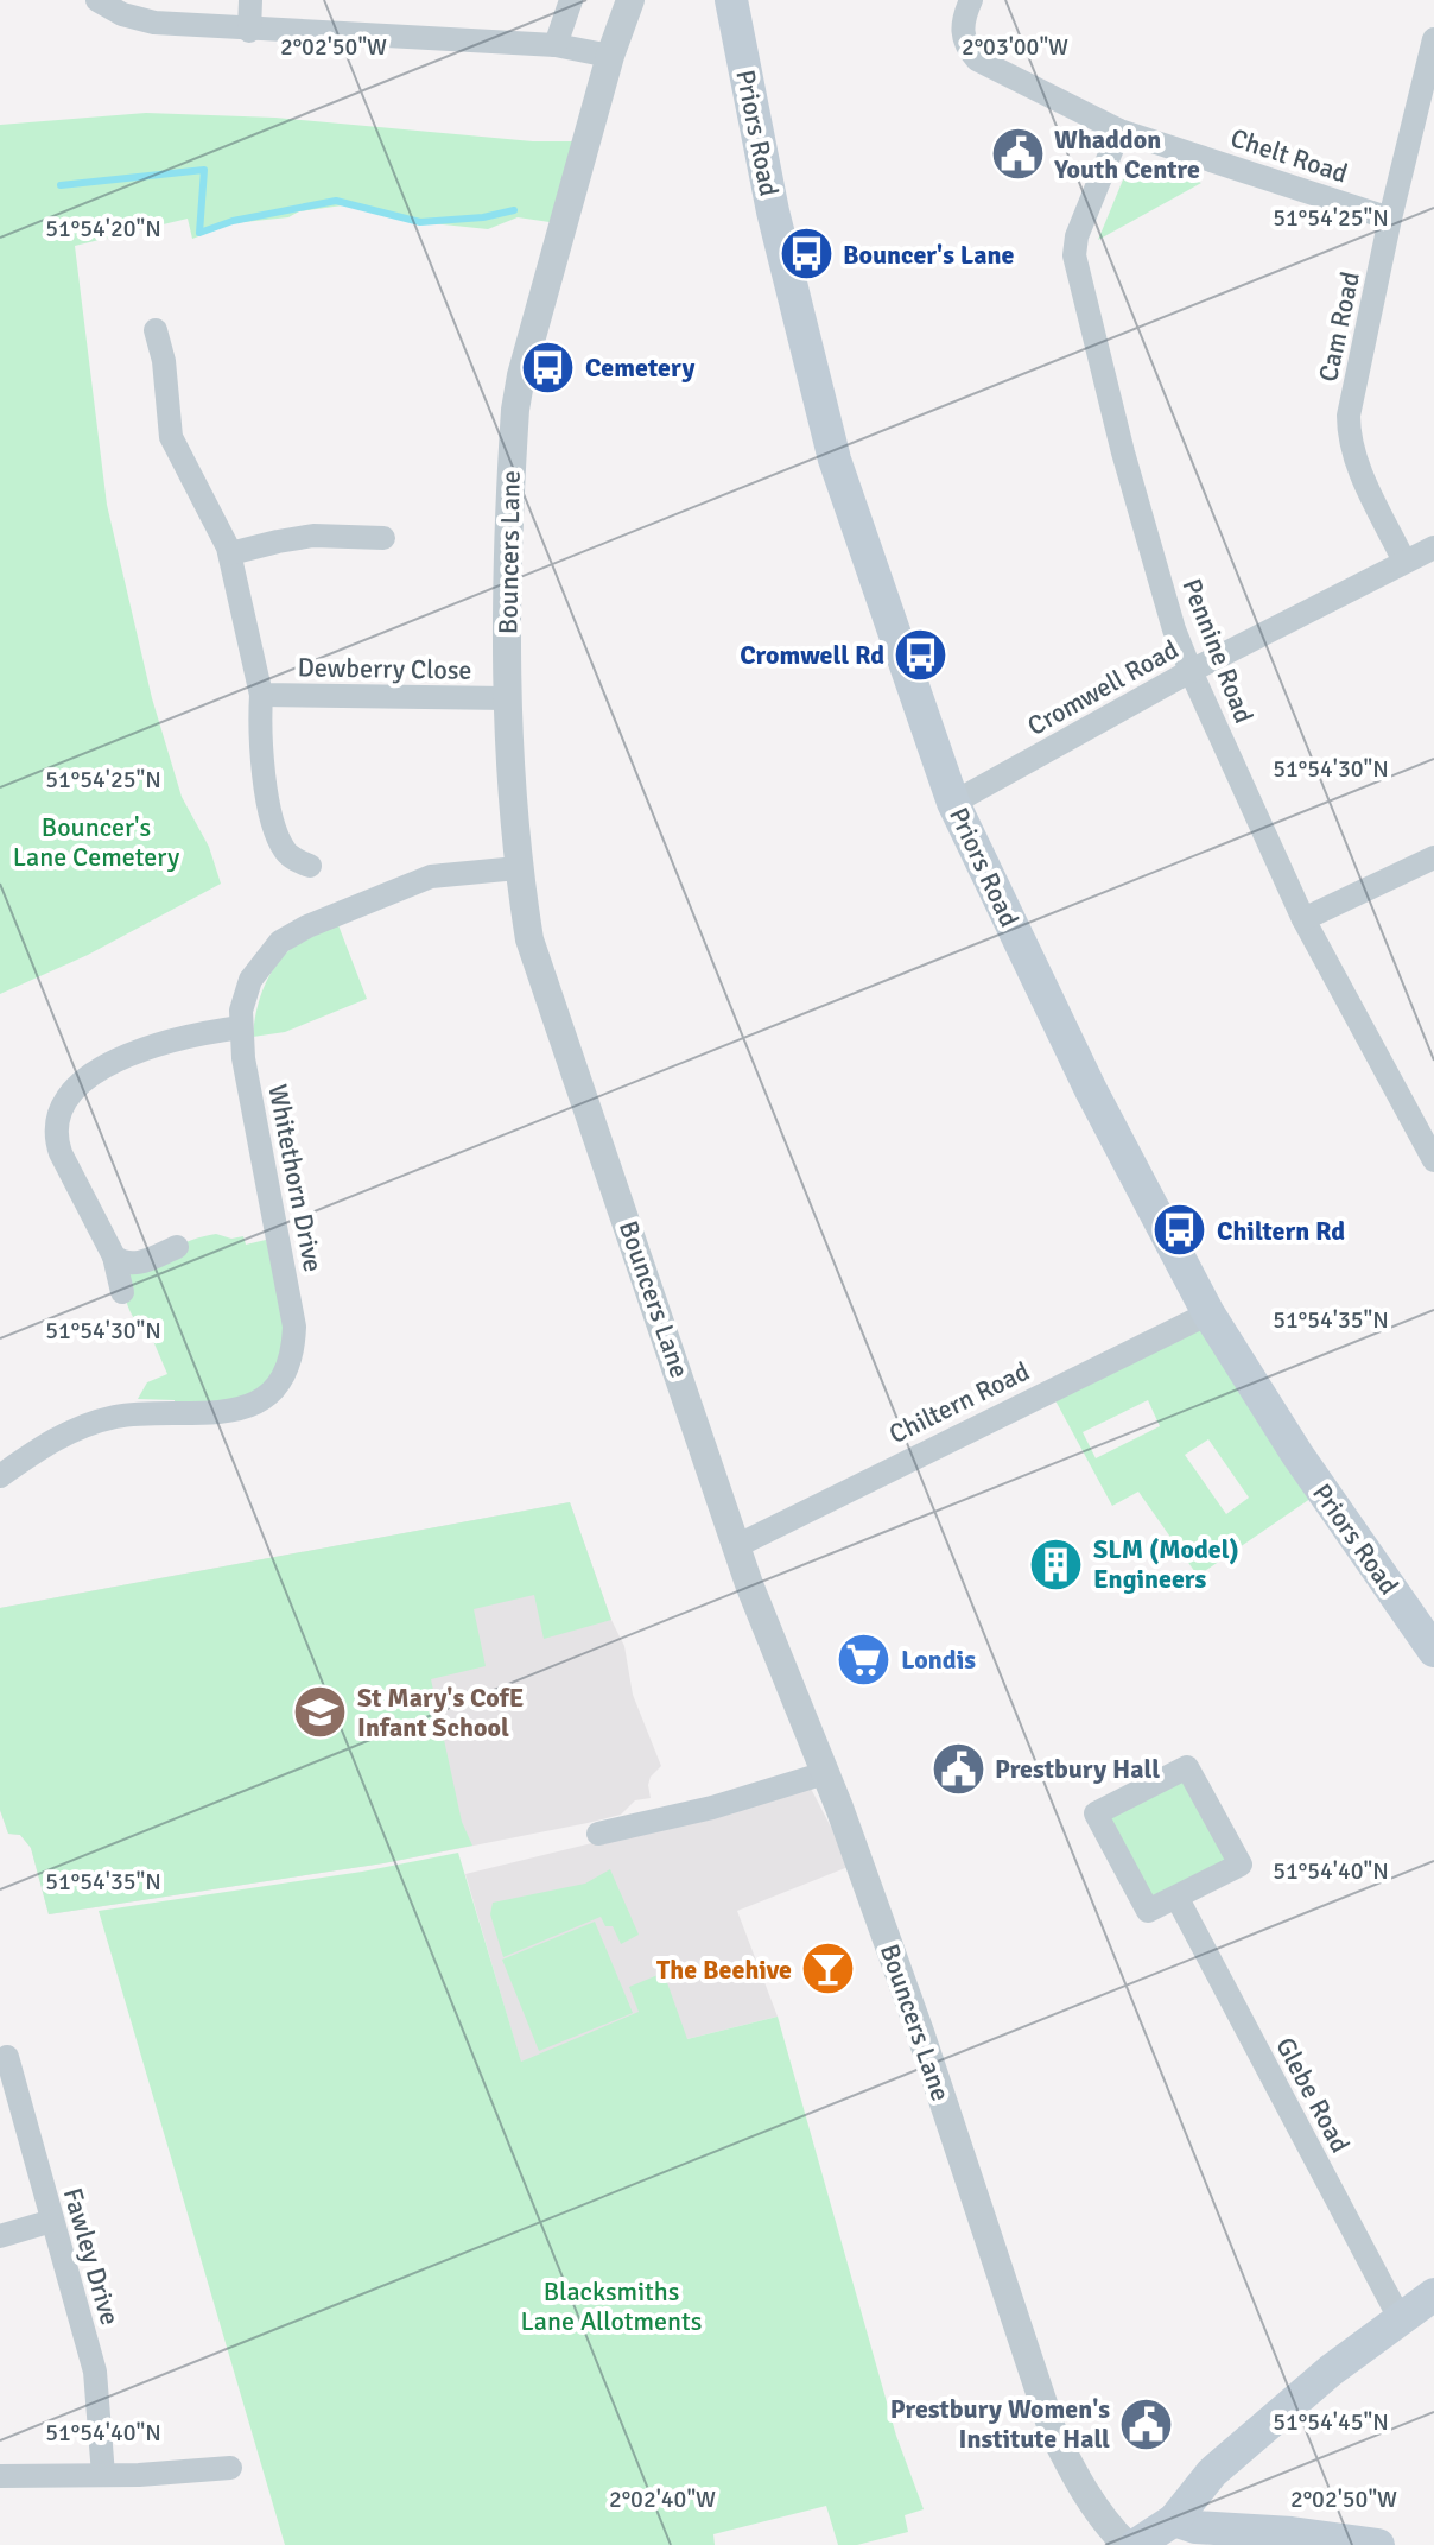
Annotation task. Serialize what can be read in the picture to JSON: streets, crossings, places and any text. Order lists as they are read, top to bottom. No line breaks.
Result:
{"streets":{"main road":["Priors Road"],"street":["Chelt Road","Cam Road","Bouncers Lane","Pennine Road","Dewberry Close","Cromwell Road","Whitethorn Drive","Chiltern Road","Glebe Road","Fawley Drive"]},"crossings":[["Priors Road","Cromwell Road"],["Priors Road","Chiltern Road"],["Chelt Road","Cam Road"],["Chelt Road","Pennine Road"],["Cam Road","Cromwell Road"],["Bouncers Lane","Dewberry Close"],["Bouncers Lane","Whitethorn Drive"],["Bouncers Lane","Chiltern Road"],["Pennine Road","Cromwell Road"]],"parks":["Bouncer's Lane Cemetery","Blacksmiths Lane Allotments"],"places":{"public building":["Whaddon Youth Centre","Prestbury Hall","Prestbury Women's Institute Hall"],"bus stop":["Bouncer's Lane","Cemetery","Cromwell Rd","Chiltern Rd"],"building":["SLM (Model) Engineers"],"supermarket":["Londis"],"school or university":["St Mary's CofE Infant School"],"bar":["The Beehive"]},"coordinates":["2°02'50\"W","2°03'00\"W","51°54'25\"N","51°54'20\"N","51°54'30\"N","51°54'35\"N","51°54'40\"N","51°54'45\"N","2°02'40\"W"]}
